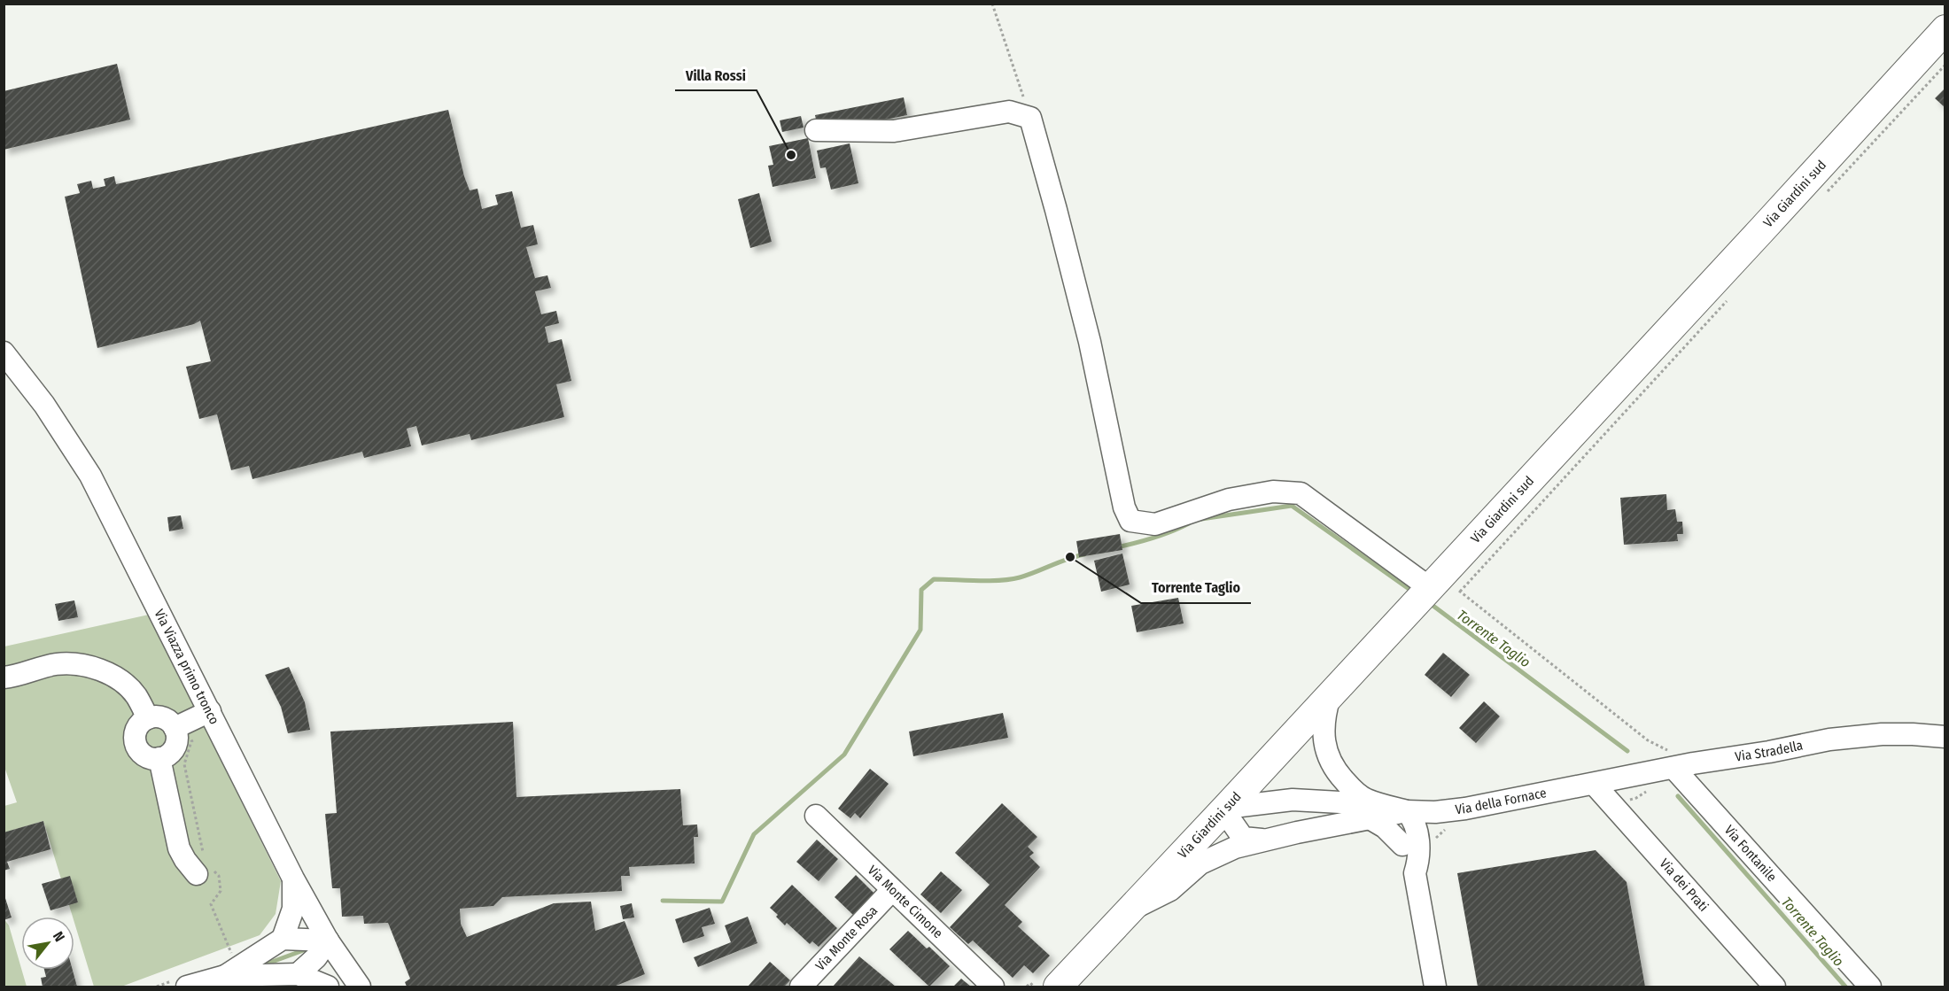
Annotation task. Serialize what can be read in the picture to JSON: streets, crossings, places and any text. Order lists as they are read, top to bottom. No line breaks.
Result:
{"streets":{"main road":["Via Giardini sud"],"street":["Via Viazza primo tronco","Via Stradella","Via della Fornace","Via Fontanile","Via dei Prati","Via Monte Cimone","Via Monte Rosa"]},"crossings":[["Via Stradella","Via della Fornace"],["Via Stradella","Via Fontanile"],["Via Stradella","Via dei Prati"],["Via della Fornace","Via dei Prati"],["Via Monte Cimone","Via Monte Rosa"]],"water":["Torrente Taglio"],"places":["Villa Rossi","Torrente Taglio"],"north":"top right"}
